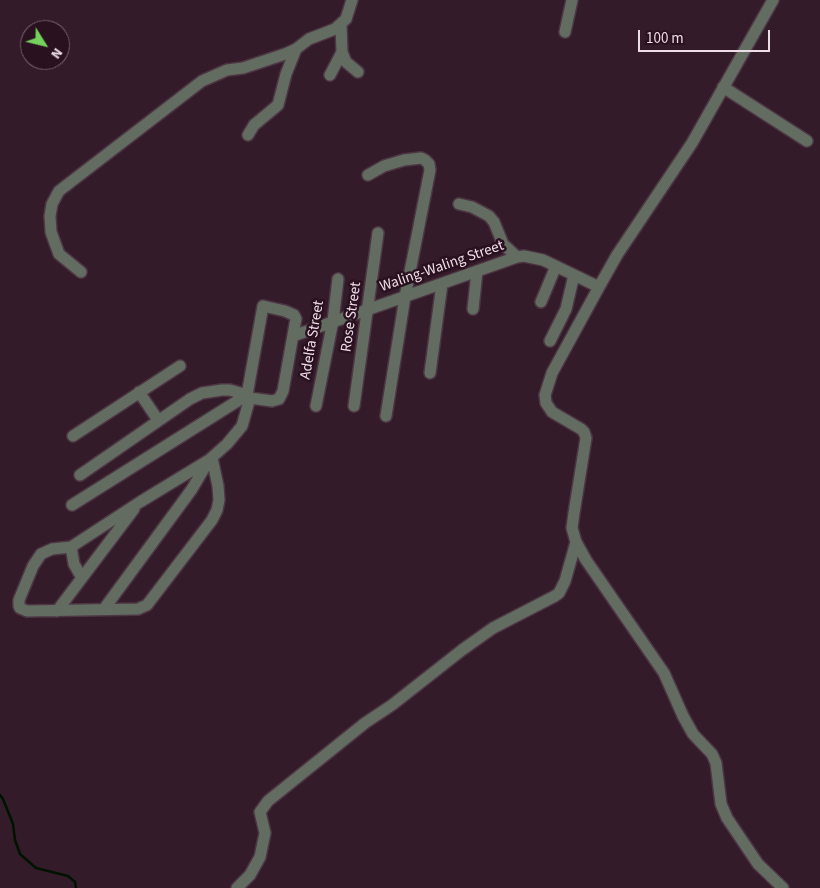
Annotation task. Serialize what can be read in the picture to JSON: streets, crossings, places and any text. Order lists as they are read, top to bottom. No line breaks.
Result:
{"streets":{"street":["Waling-Waling Street","Rose Street","Adelfa Street"]},"crossings":[["Waling-Waling Street","Rose Street"],["Waling-Waling Street","Adelfa Street"]],"scale_bar":"100 m","north":"bottom right"}
